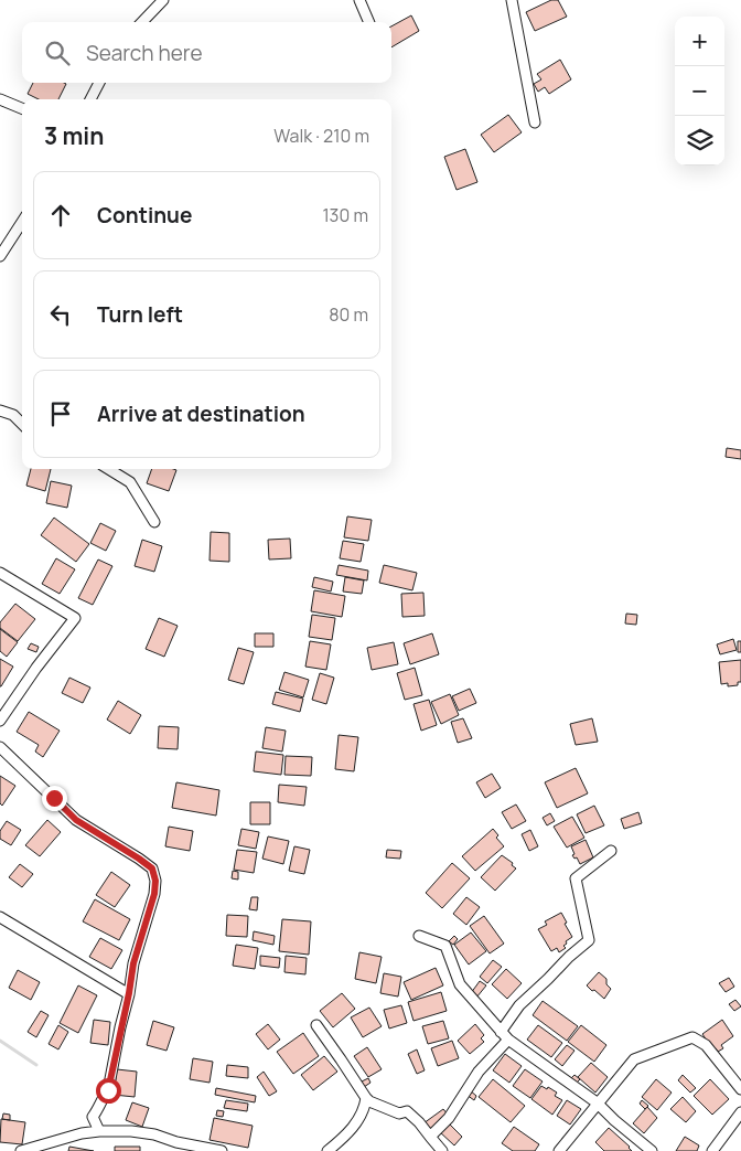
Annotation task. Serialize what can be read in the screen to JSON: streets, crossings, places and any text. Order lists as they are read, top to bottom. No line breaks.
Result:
{"page":{"map_buttons":["+","−"],"search":"Search here","heading":["3 min","Walk · 210 m"],"list":[["Continue","130 m"],["Turn left","80 m"],"Arrive at destination"]}}
